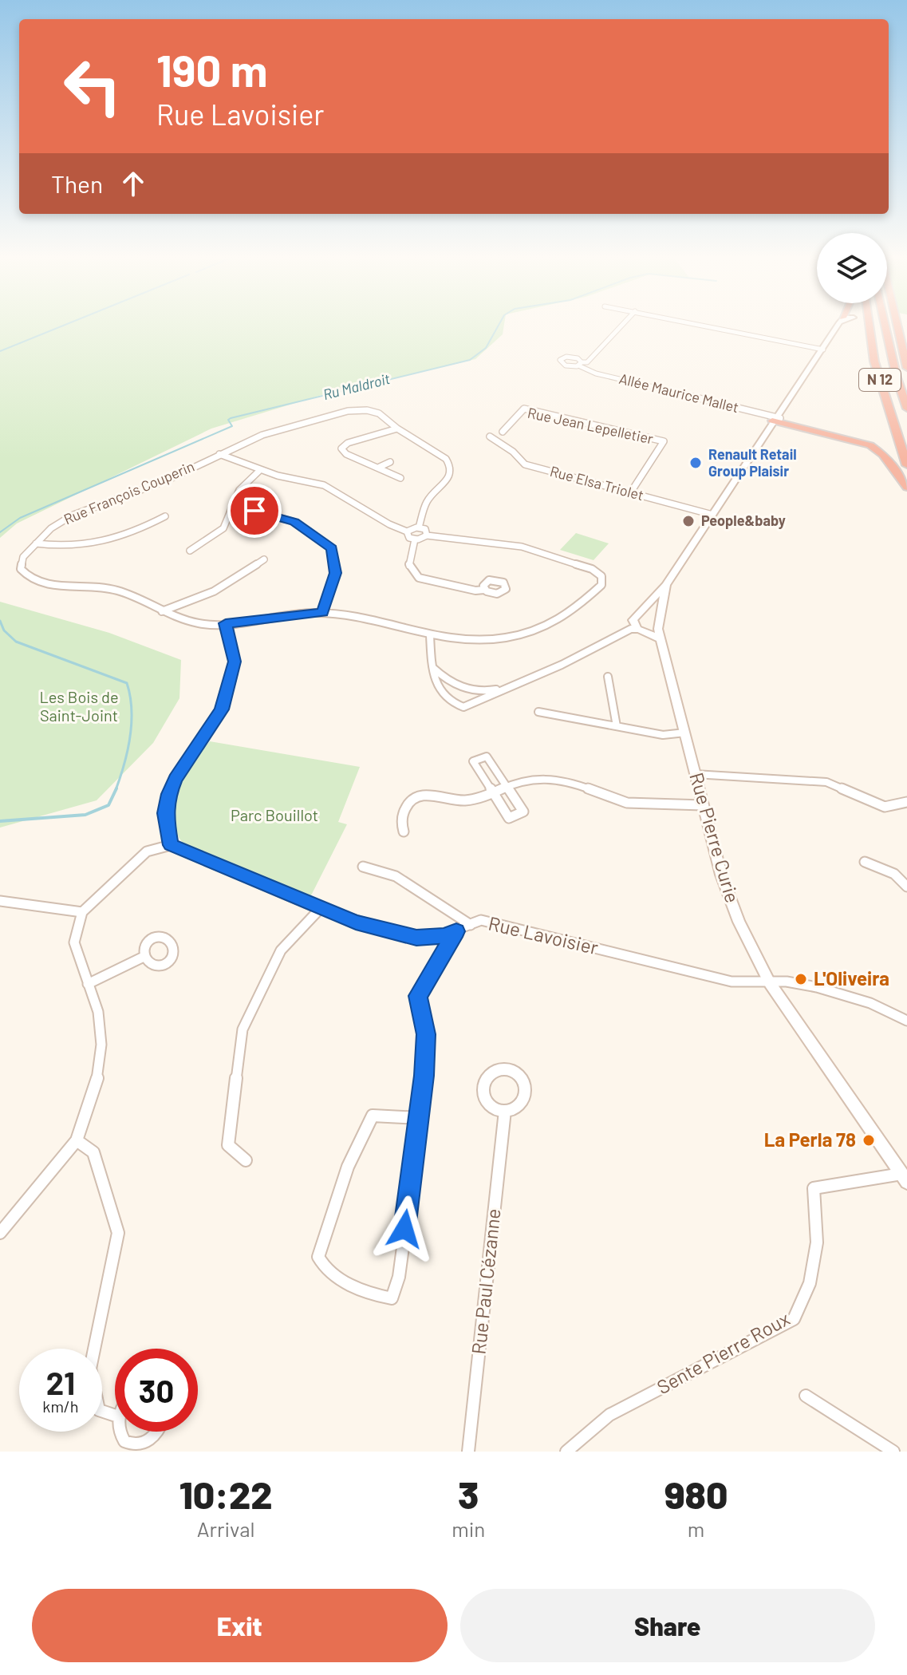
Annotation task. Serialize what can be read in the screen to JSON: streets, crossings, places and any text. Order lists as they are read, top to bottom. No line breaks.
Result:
{"streets":{"highway":["N 12"],"street":["Allée Maurice Mallet","Rue Jean Lepelletier","Rue Elsa Triolet","Rue François Couperin","Rue Pierre Curie","Rue Lavoisier","Rue Paul Cézanne","Sente Pierre Roux"]},"crossings":[["Allée Maurice Mallet","Rue Pierre Curie"],["Rue Jean Lepelletier","Rue Elsa Triolet"],["Rue Elsa Triolet","Rue Pierre Curie"],["Rue Pierre Curie","Rue Lavoisier"],["Rue Pierre Curie","Sente Pierre Roux"]],"water":["Ru Maldroit"],"parks":["Les Bois de Saint-Joint","Parc Bouillot"],"places":["Renault Retail Group Plaisir","People&baby","L'Oliveira","La Perla 78"],"page":{"turn":["190 m","Rue Lavoisier"],"then":"Then","speed":"21 km/h","limit":"30","eta":["10:22","Arrival","3","min","980","m"],"buttons":["Exit","Share"]}}
